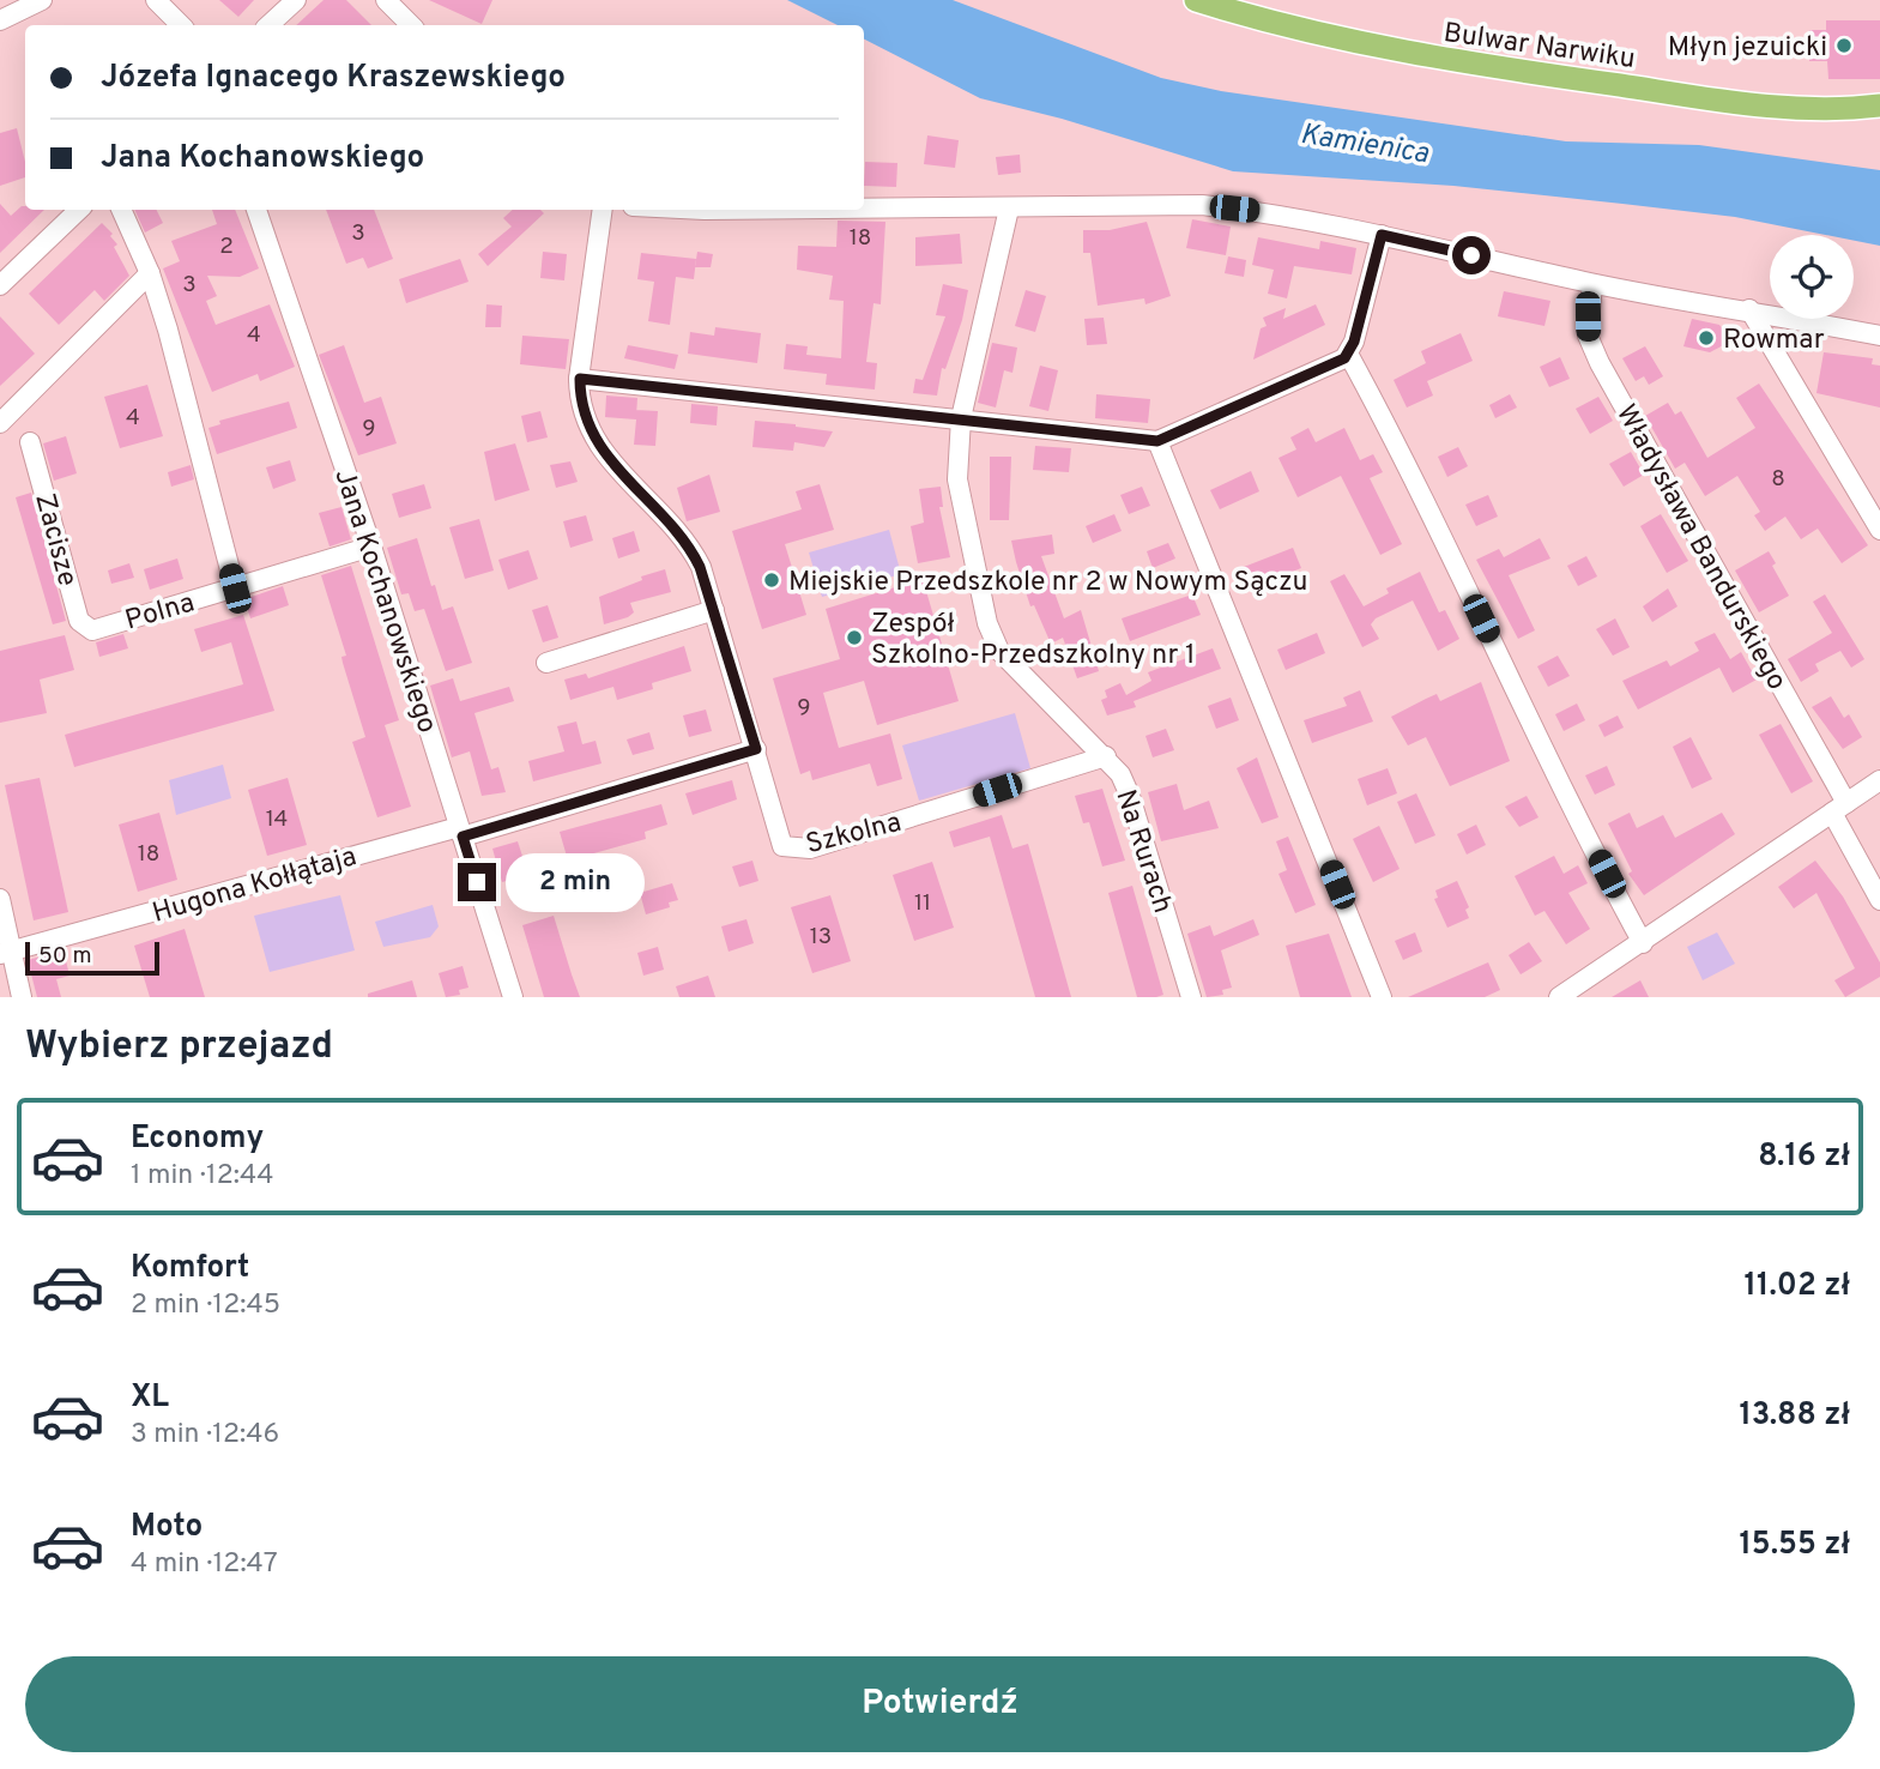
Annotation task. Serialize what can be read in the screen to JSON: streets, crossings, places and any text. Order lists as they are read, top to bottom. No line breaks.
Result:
{"streets":{"main road":["Bulwar Narwiku"],"street":["Zacisze","Władysława Bandurskiego","Jana Kochanowskiego","Polna","Szkolna","Na Rurach","Hugona Kołłątaja"]},"crossings":[["Zacisze","Polna"],["Jana Kochanowskiego","Polna"],["Jana Kochanowskiego","Hugona Kołłątaja"],["Szkolna","Na Rurach"],["Szkolna","Hugona Kołłątaja"]],"water":["Kamienica"],"places":["Młyn jezuicki","Rowmar","Miejskie Przedszkole nr 2 w Nowym Sączu","Zespół Szkolno-Przedszkolny nr 1"],"house_numbers":["3","18","2","3","4","4","9","8","9","14","18","11","13"],"scale_bar":"50 m","page":{"banner":["Józefa Ignacego Kraszewskiego","Jana Kochanowskiego"],"bubble":"2 min","scale":"50 m","heading":"Wybierz przejazd","list":[{"name":"Economy","note":"1 min · 12:44","value":"8.16 zł"},{"name":"Komfort","note":"2 min · 12:45","value":"11.02 zł"},{"name":"XL","note":"3 min · 12:46","value":"13.88 zł"},{"name":"Moto","note":"4 min · 12:47","value":"15.55 zł"}],"buttons":"Potwierdź"}}
